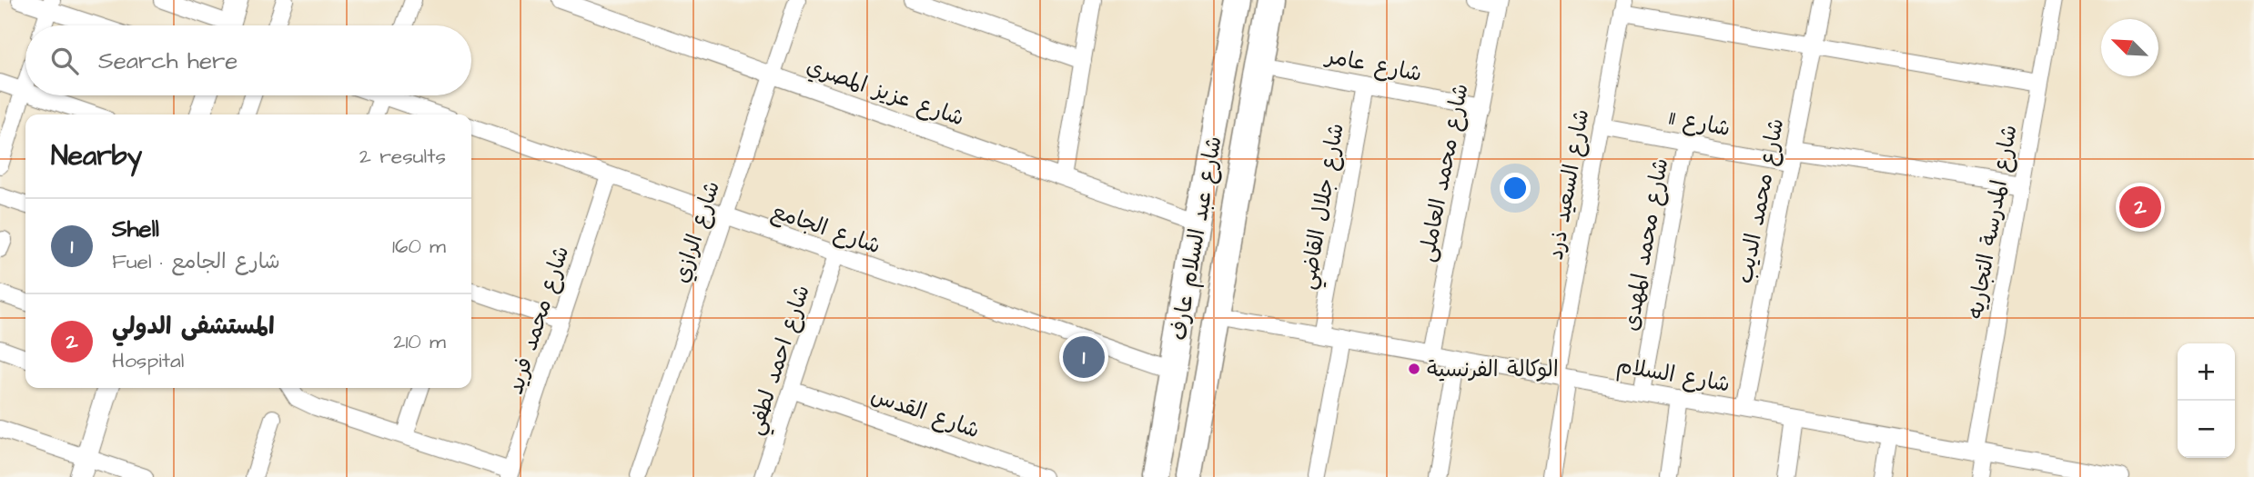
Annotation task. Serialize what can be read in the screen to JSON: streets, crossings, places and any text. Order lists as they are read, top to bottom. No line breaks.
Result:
{"streets":{"main road":["شارع عبد السلام عارف"],"street":["شارع عامر","شارع عزيز المصري","شارع 11","شارع محمد العاملى","شارع السعيد ذرد","شارع محمد الديب","شارع جلال القاضي","شارع المدرسة التجاريه","شارع الجامع","شارع الرازي","شارع محمد المهدى","شارع محمد فريد","شارع احمد لطفي","شارع السلام","شارع القدس"]},"crossings":[["شارع عامر","شارع محمد العاملى"],["شارع عامر","شارع جلال القاضي"],["شارع عامر","شارع عبد السلام عارف"],["شارع عزيز المصري","شارع الرازي"],["شارع عزيز المصري","شارع عبد السلام عارف"],["شارع 11","شارع السعيد ذرد"],["شارع 11","شارع محمد الديب"],["شارع 11","شارع المدرسة التجاريه"],["شارع 11","شارع محمد المهدى"],["شارع محمد العاملى","شارع السلام"],["شارع السعيد ذرد","شارع السلام"],["شارع محمد الديب","شارع السلام"],["شارع جلال القاضي","شارع السلام"],["شارع المدرسة التجاريه","شارع السلام"],["شارع الجامع","شارع الرازي"],["شارع الجامع","شارع عبد السلام عارف"],["شارع الجامع","شارع محمد فريد"],["شارع الجامع","شارع احمد لطفي"],["شارع عبد السلام عارف","شارع السلام"],["شارع محمد المهدى","شارع السلام"],["شارع احمد لطفي","شارع القدس"]],"places":["الوكالة الفرنسية"],"north":"top left","page":{"search":"Search here","heading":["Nearby","2 results"],"pins":["2","1"],"list":[{"mark":"1","name":"Shell","note":"Fuel · شارع الجامع","value":"160 m"},{"mark":"2","name":"المستشفى الدولي","note":"Hospital","value":"210 m"}],"map_buttons":["+","−"]}}
